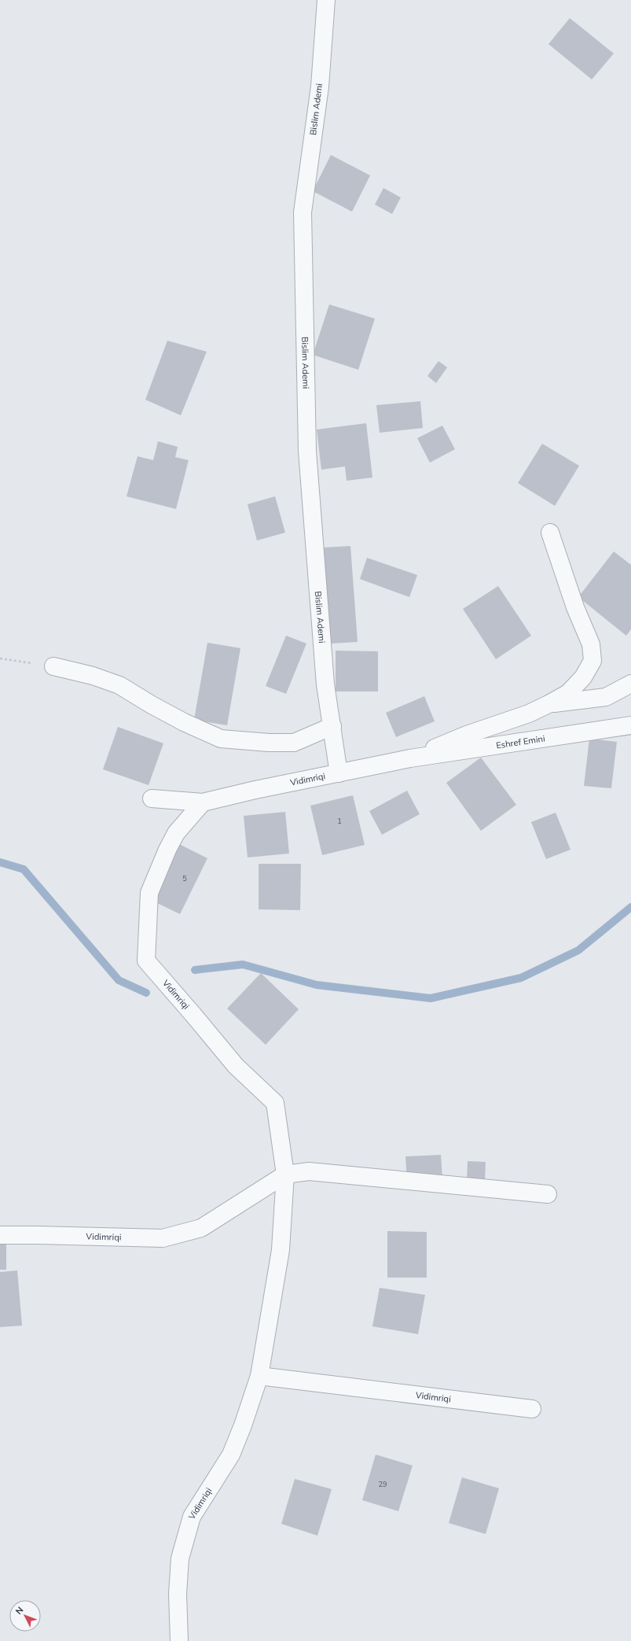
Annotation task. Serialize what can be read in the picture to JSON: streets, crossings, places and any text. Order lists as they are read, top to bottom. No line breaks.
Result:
{"streets":{"street":["Bislim Ademi","Eshref Emini","Vidimriqi"]},"crossings":[["Bislim Ademi","Eshref Emini"],["Bislim Ademi","Vidimriqi"],["Eshref Emini","Vidimriqi"]],"house_numbers":["1","5","29"],"north":"top left"}
